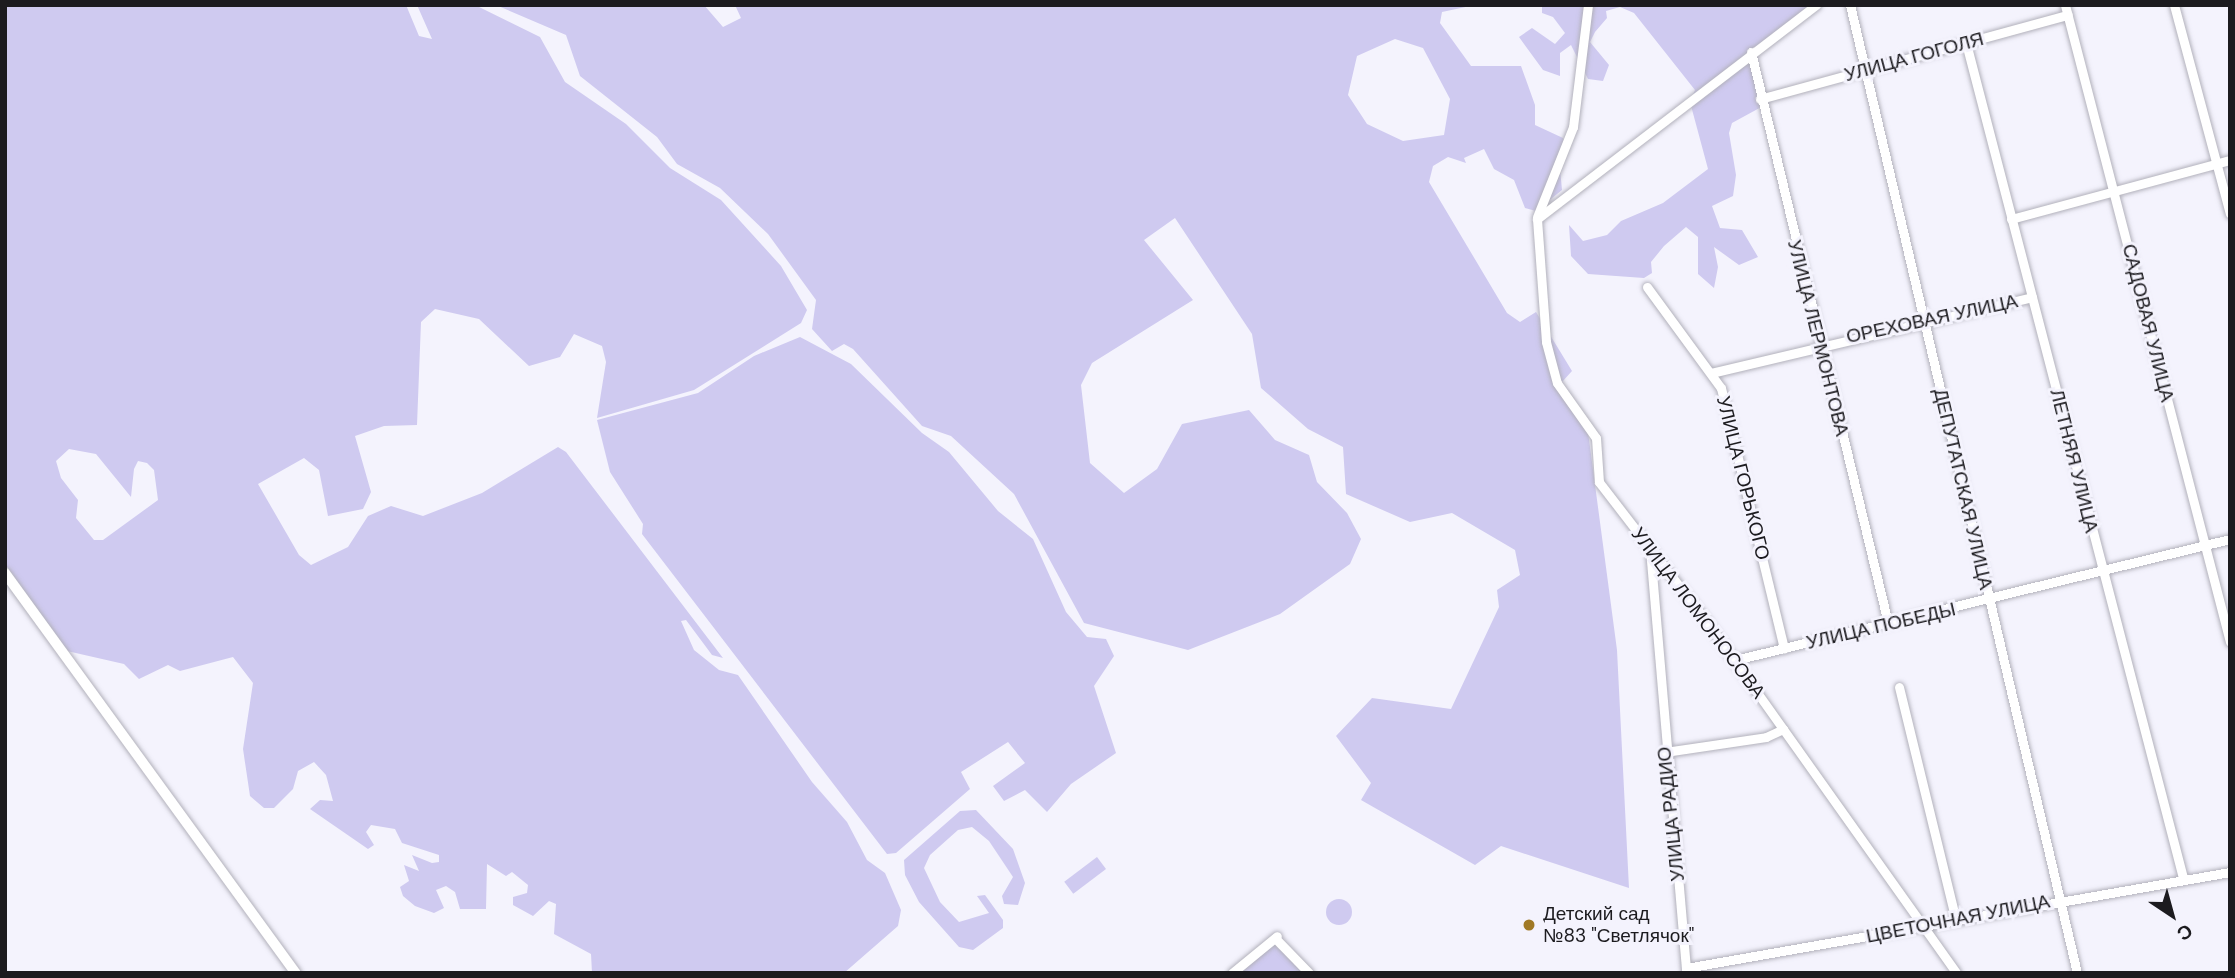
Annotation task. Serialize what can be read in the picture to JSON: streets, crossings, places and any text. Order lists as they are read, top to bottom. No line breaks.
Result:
{"streets":{"street":["УЛИЦА ГОГОЛЯ","ОРЕХОВАЯ УЛИЦА","САДОВАЯ УЛИЦА","УЛИЦА ЛЕРМОНТОВА","ЛЕТНЯЯ УЛИЦА","УЛИЦА ГОРЬКОГО","ДЕПУТАТСКАЯ УЛИЦА","УЛИЦА ЛОМОНОСОВА","УЛИЦА ПОБЕДЫ","УЛИЦА РАДИО","ЦВЕТОЧНАЯ УЛИЦА"]},"crossings":[["УЛИЦА ГОГОЛЯ","САДОВАЯ УЛИЦА"],["УЛИЦА ГОГОЛЯ","УЛИЦА ЛЕРМОНТОВА"],["УЛИЦА ГОГОЛЯ","ЛЕТНЯЯ УЛИЦА"],["УЛИЦА ГОГОЛЯ","ДЕПУТАТСКАЯ УЛИЦА"],["ОРЕХОВАЯ УЛИЦА","УЛИЦА ЛЕРМОНТОВА"],["ОРЕХОВАЯ УЛИЦА","ЛЕТНЯЯ УЛИЦА"],["ОРЕХОВАЯ УЛИЦА","УЛИЦА ГОРЬКОГО"],["ОРЕХОВАЯ УЛИЦА","ДЕПУТАТСКАЯ УЛИЦА"],["САДОВАЯ УЛИЦА","УЛИЦА ПОБЕДЫ"],["УЛИЦА ЛЕРМОНТОВА","УЛИЦА ПОБЕДЫ"],["ЛЕТНЯЯ УЛИЦА","УЛИЦА ПОБЕДЫ"],["ЛЕТНЯЯ УЛИЦА","ЦВЕТОЧНАЯ УЛИЦА"],["УЛИЦА ГОРЬКОГО","УЛИЦА ПОБЕДЫ"],["ДЕПУТАТСКАЯ УЛИЦА","УЛИЦА ПОБЕДЫ"],["ДЕПУТАТСКАЯ УЛИЦА","ЦВЕТОЧНАЯ УЛИЦА"],["УЛИЦА ЛОМОНОСОВА","УЛИЦА ПОБЕДЫ"],["УЛИЦА ЛОМОНОСОВА","УЛИЦА РАДИО"],["УЛИЦА ЛОМОНОСОВА","ЦВЕТОЧНАЯ УЛИЦА"],["УЛИЦА РАДИО","ЦВЕТОЧНАЯ УЛИЦА"]],"places":["Детский сад №83 \"Светлячок\""],"north":"bottom right"}
